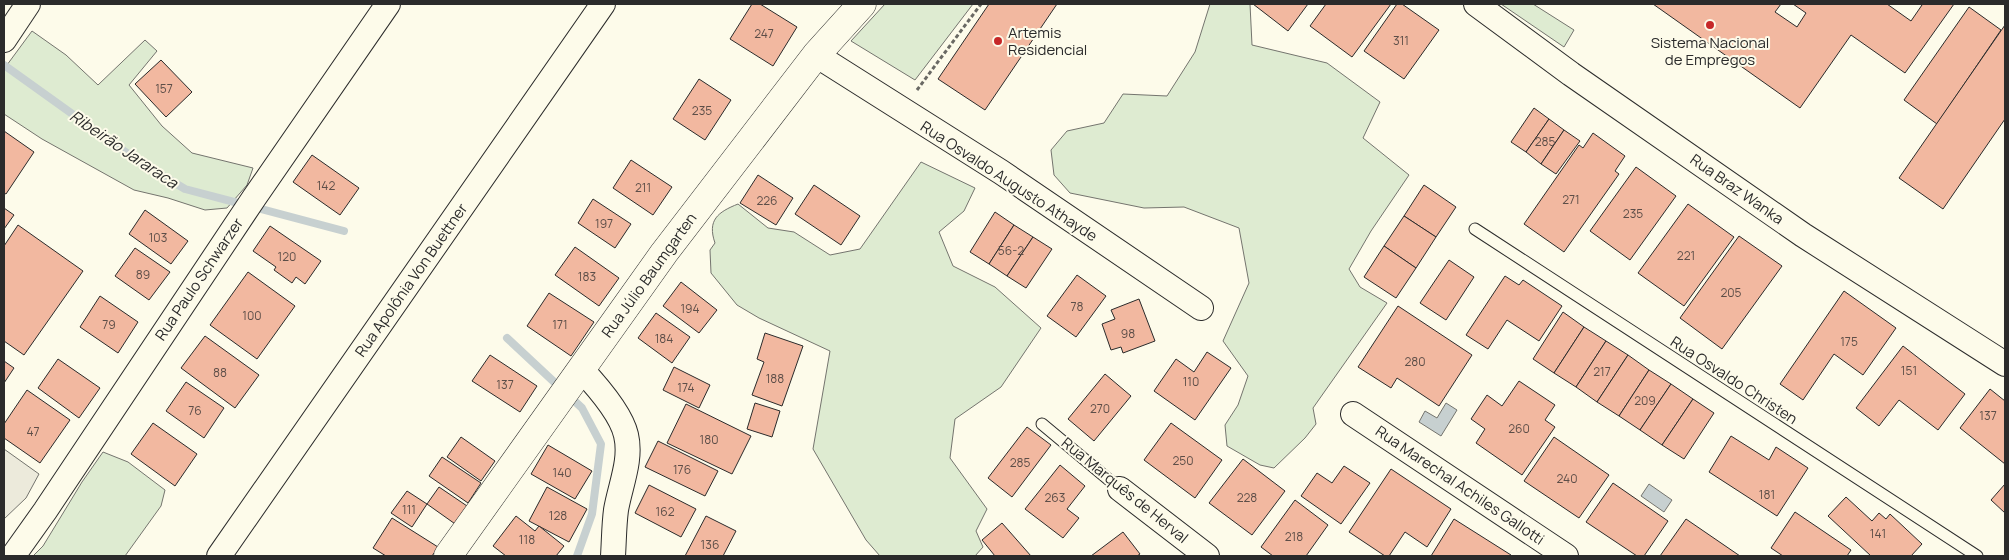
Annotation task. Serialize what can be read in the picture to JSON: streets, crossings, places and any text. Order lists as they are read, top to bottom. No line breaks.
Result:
{"streets":{"street":["Rua Osvaldo Augusto Athayde","Rua Braz Wanka","Rua Júlio Baumgarten","Rua Paulo Schwarzer","Rua Apolônia Von Buettner","Rua Marechal Achiles Gallotti","Rua Marquês de Herval"],"lane":["Rua Osvaldo Christen"]},"crossings":[["Rua Osvaldo Augusto Athayde","Rua Júlio Baumgarten"]],"water":["Ribeirão Jararaca"],"places":["Sistema Nacional de Empregos","Artemis Residencial"],"house_numbers":["247","311","157","235","285","142","211","271","226","235","197","103","56-2","221","120","89","183","205","78","194","100","79","171","98","184","175","280","151","217","88","188","110","137","174","209","270","76","137","260","47","180","250","285","176","140","240","181","263","228","111","162","128","141","218","118","136"]}
